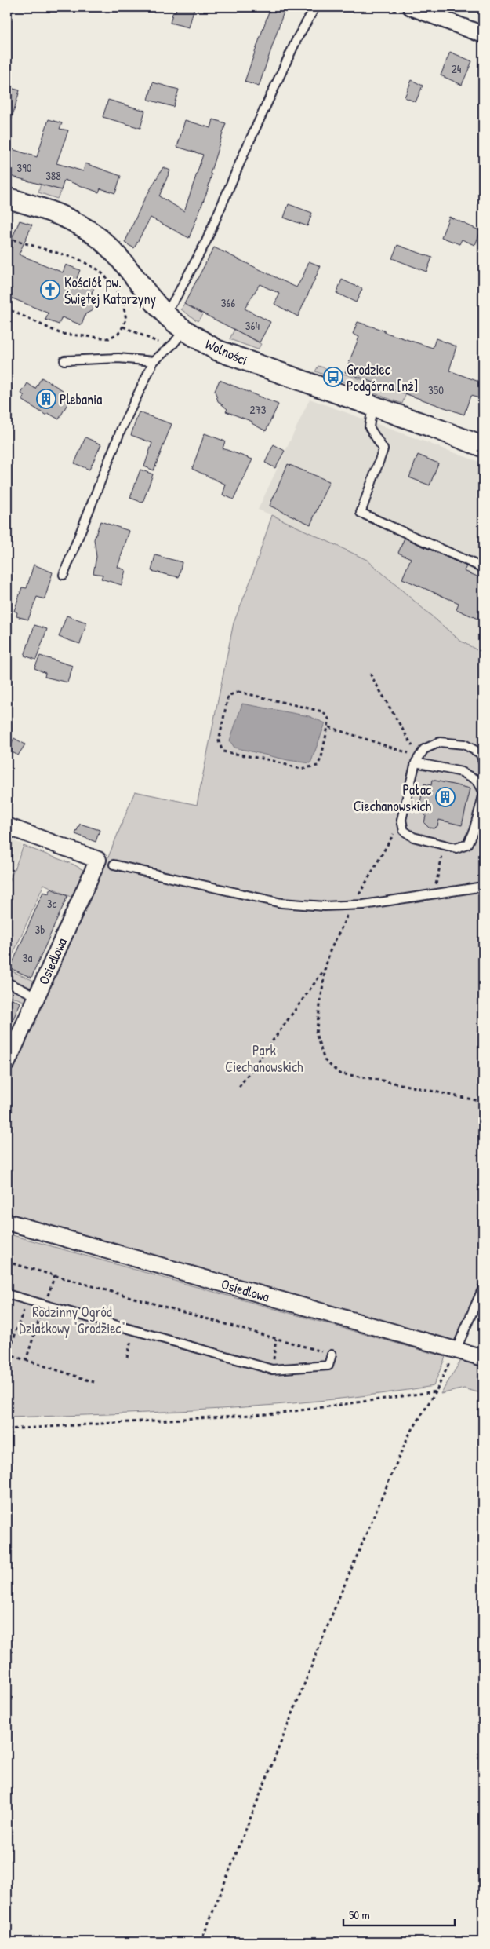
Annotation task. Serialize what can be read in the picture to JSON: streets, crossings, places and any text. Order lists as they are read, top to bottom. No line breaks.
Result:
{"streets":{"street":["Wolności","Osiedlowa"]},"parks":["Park Ciechanowskich","Rodzinny Ogród Działkowy \"Grodziec\""],"places":{"church":["Kościół pw. Świętej Katarzyny"],"bus stop":["Grodziec Podgórna [nż]"],"building":["Plebania","Pałac Ciechanowskich"]},"house_numbers":["24","390","388","366","364","350","273","3c","3b","3a"],"scale_bar":"50 m"}
